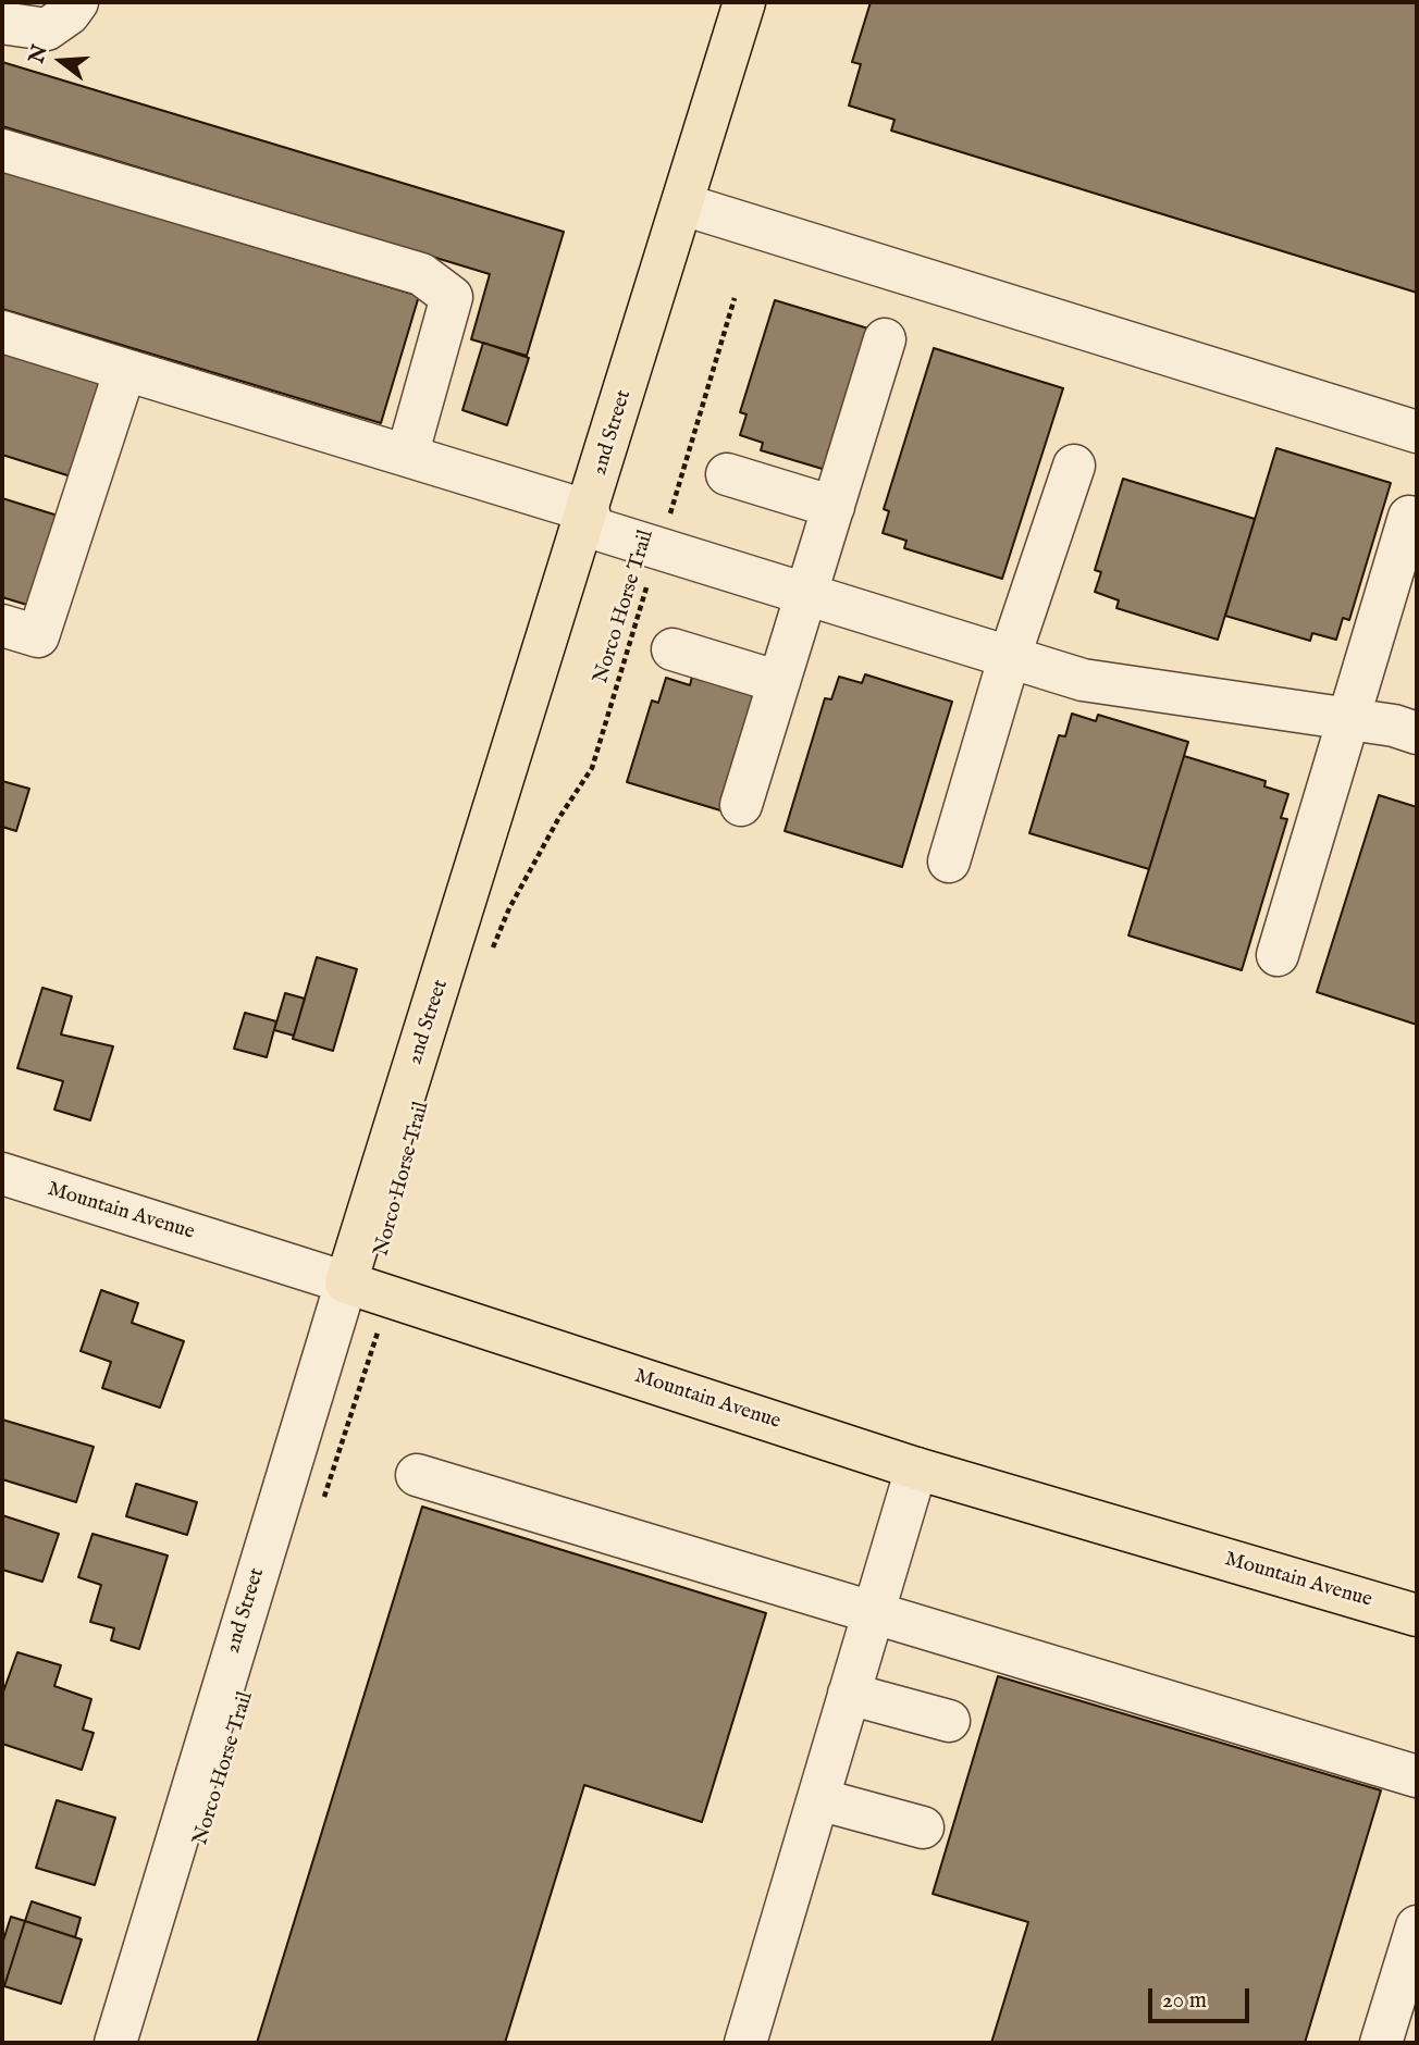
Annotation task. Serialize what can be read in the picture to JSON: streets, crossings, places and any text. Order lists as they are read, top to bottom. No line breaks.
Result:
{"streets":{"main road":["2nd Street","Mountain Avenue"],"path":["Norco Horse Trail"]},"crossings":[["2nd Street","Mountain Avenue"]],"scale_bar":"20 m","north":"left"}
